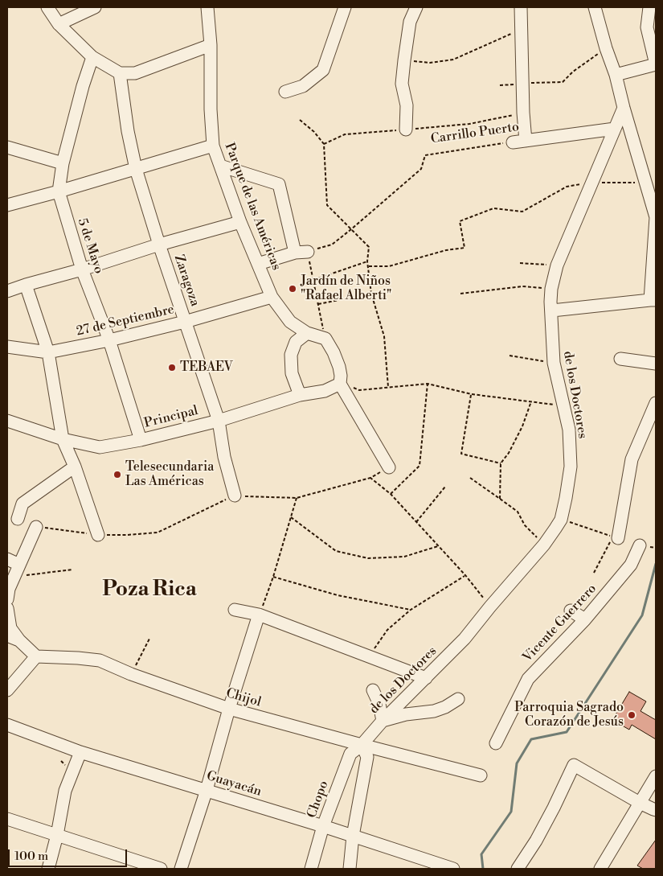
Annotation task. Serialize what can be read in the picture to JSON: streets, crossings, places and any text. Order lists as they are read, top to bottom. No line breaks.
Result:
{"streets":{"street":["Carrillo Puerto","Parque de las Américas","5 de Mayo","Zaragoza","27 de Septiembre","de los Doctores","Principal","Vicente Guerrero","Chijol","Guayacán","Chopo"]},"crossings":[["Carrillo Puerto","de los Doctores"],["Parque de las Américas","27 de Septiembre"],["Parque de las Américas","Principal"],["5 de Mayo","27 de Septiembre"],["5 de Mayo","Principal"],["Zaragoza","27 de Septiembre"],["Zaragoza","Principal"],["de los Doctores","Chijol"],["de los Doctores","Chopo"],["Chijol","Chopo"],["Guayacán","Chopo"]],"districts":["Poza Rica"],"places":["Jardín de Niños \"Rafael Alberti\"","TEBAEV","Telesecundaria Las Américas","Parroquia Sagrado Corazón de Jesús"],"scale_bar":"100 m"}
